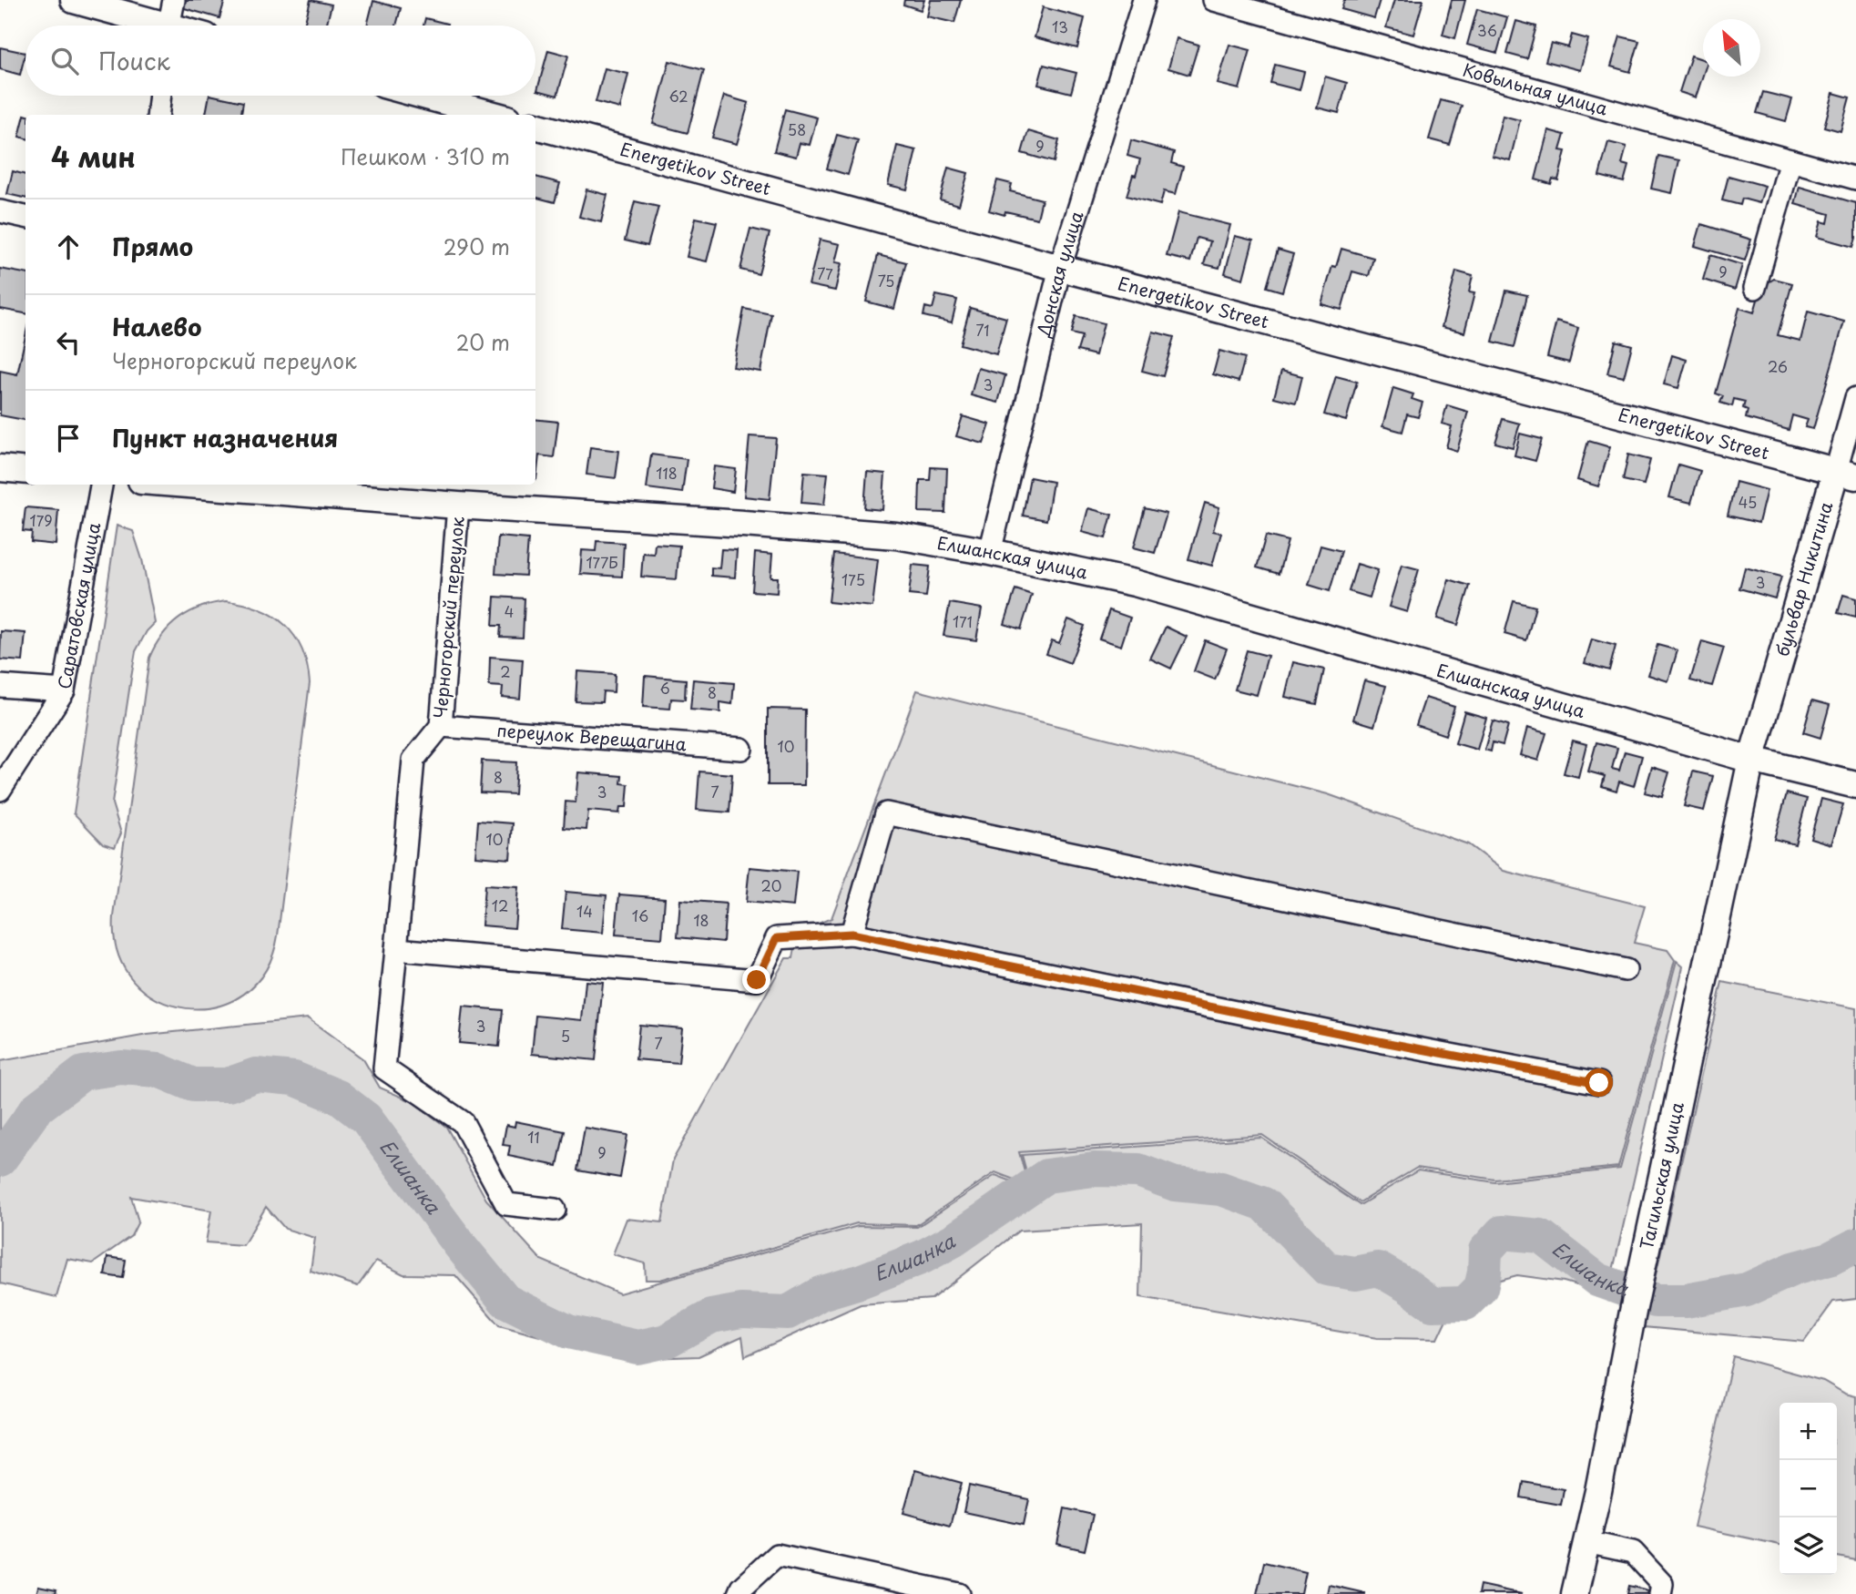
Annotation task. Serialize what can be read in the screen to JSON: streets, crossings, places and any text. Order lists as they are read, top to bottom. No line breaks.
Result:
{"streets":{"main road":["Energetikov Street","Елшанская улица","бульвар Никитина","Тагильская улица"],"street":["Ковыльная улица","Донская улица","Саратовская улица","Черногорский переулок","переулок Верещагина"]},"crossings":[["Energetikov Street","Донская улица"],["Energetikov Street","бульвар Никитина"],["Донская улица","Елшанская улица"],["Елшанская улица","бульвар Никитина"],["Елшанская улица","Черногорский переулок"],["Елшанская улица","Тагильская улица"],["бульвар Никитина","Тагильская улица"],["Черногорский переулок","переулок Верещагина"]],"water":["Елшанка"],"house_numbers":["13","36","62","58","9","9","77","75","71","26","3","118","45","179","177Б","175","3","4","171","2","6","8","10","8","3","7","10","20","12","14","16","18","3","5","7","11","9"],"north":"top left","page":{"search":"Поиск","heading":["4 мин","Пешком · 310 m"],"list":[["Прямо","290 m"],["Налево","Черногорский переулок","20 m"],"Пункт назначения"],"map_buttons":["+","−"]}}
